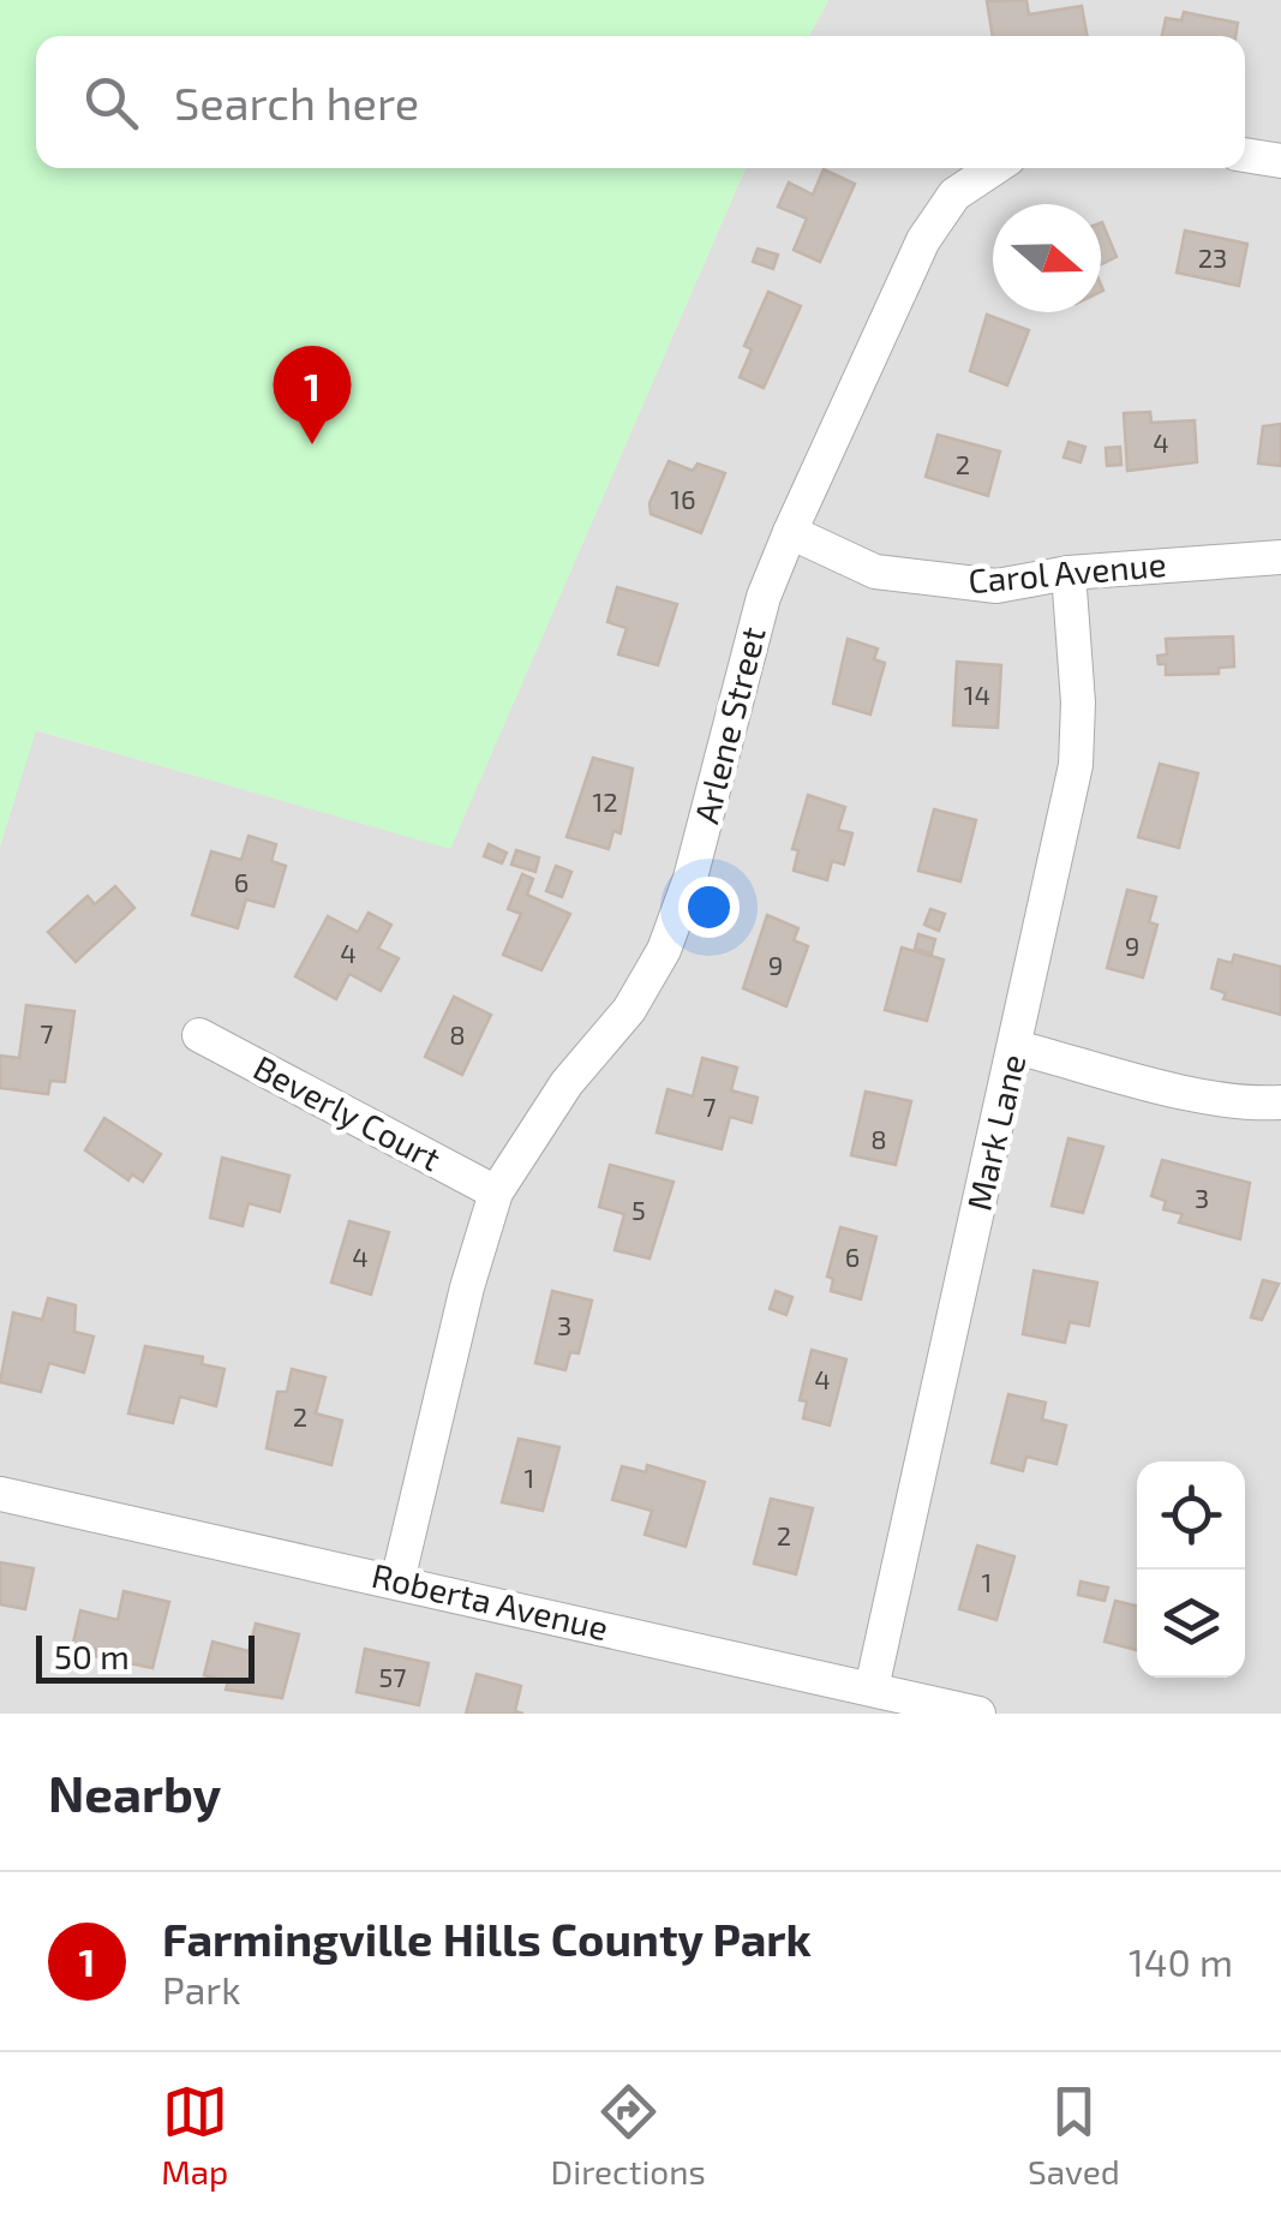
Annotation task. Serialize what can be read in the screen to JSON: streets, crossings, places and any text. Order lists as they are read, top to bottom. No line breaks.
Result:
{"streets":{"street":["Carol Avenue","Arlene Street","Beverly Court","Mark Lane","Roberta Avenue"]},"crossings":[["Carol Avenue","Arlene Street"],["Carol Avenue","Mark Lane"],["Arlene Street","Beverly Court"],["Arlene Street","Roberta Avenue"],["Mark Lane","Roberta Avenue"]],"house_numbers":["23","4","2","16","14","12","6","9","4","9","7","8","7","8","3","5","4","6","3","4","2","1","2","1","57"],"scale_bar":"50 m","north":"right","page":{"search":"Search here","pins":"1","scale":"50 m","heading":"Nearby","list":[{"mark":"1","name":"Farmingville Hills County Park","note":"Park","value":"140 m"}],"nav":["Map","Directions","Saved"]}}
